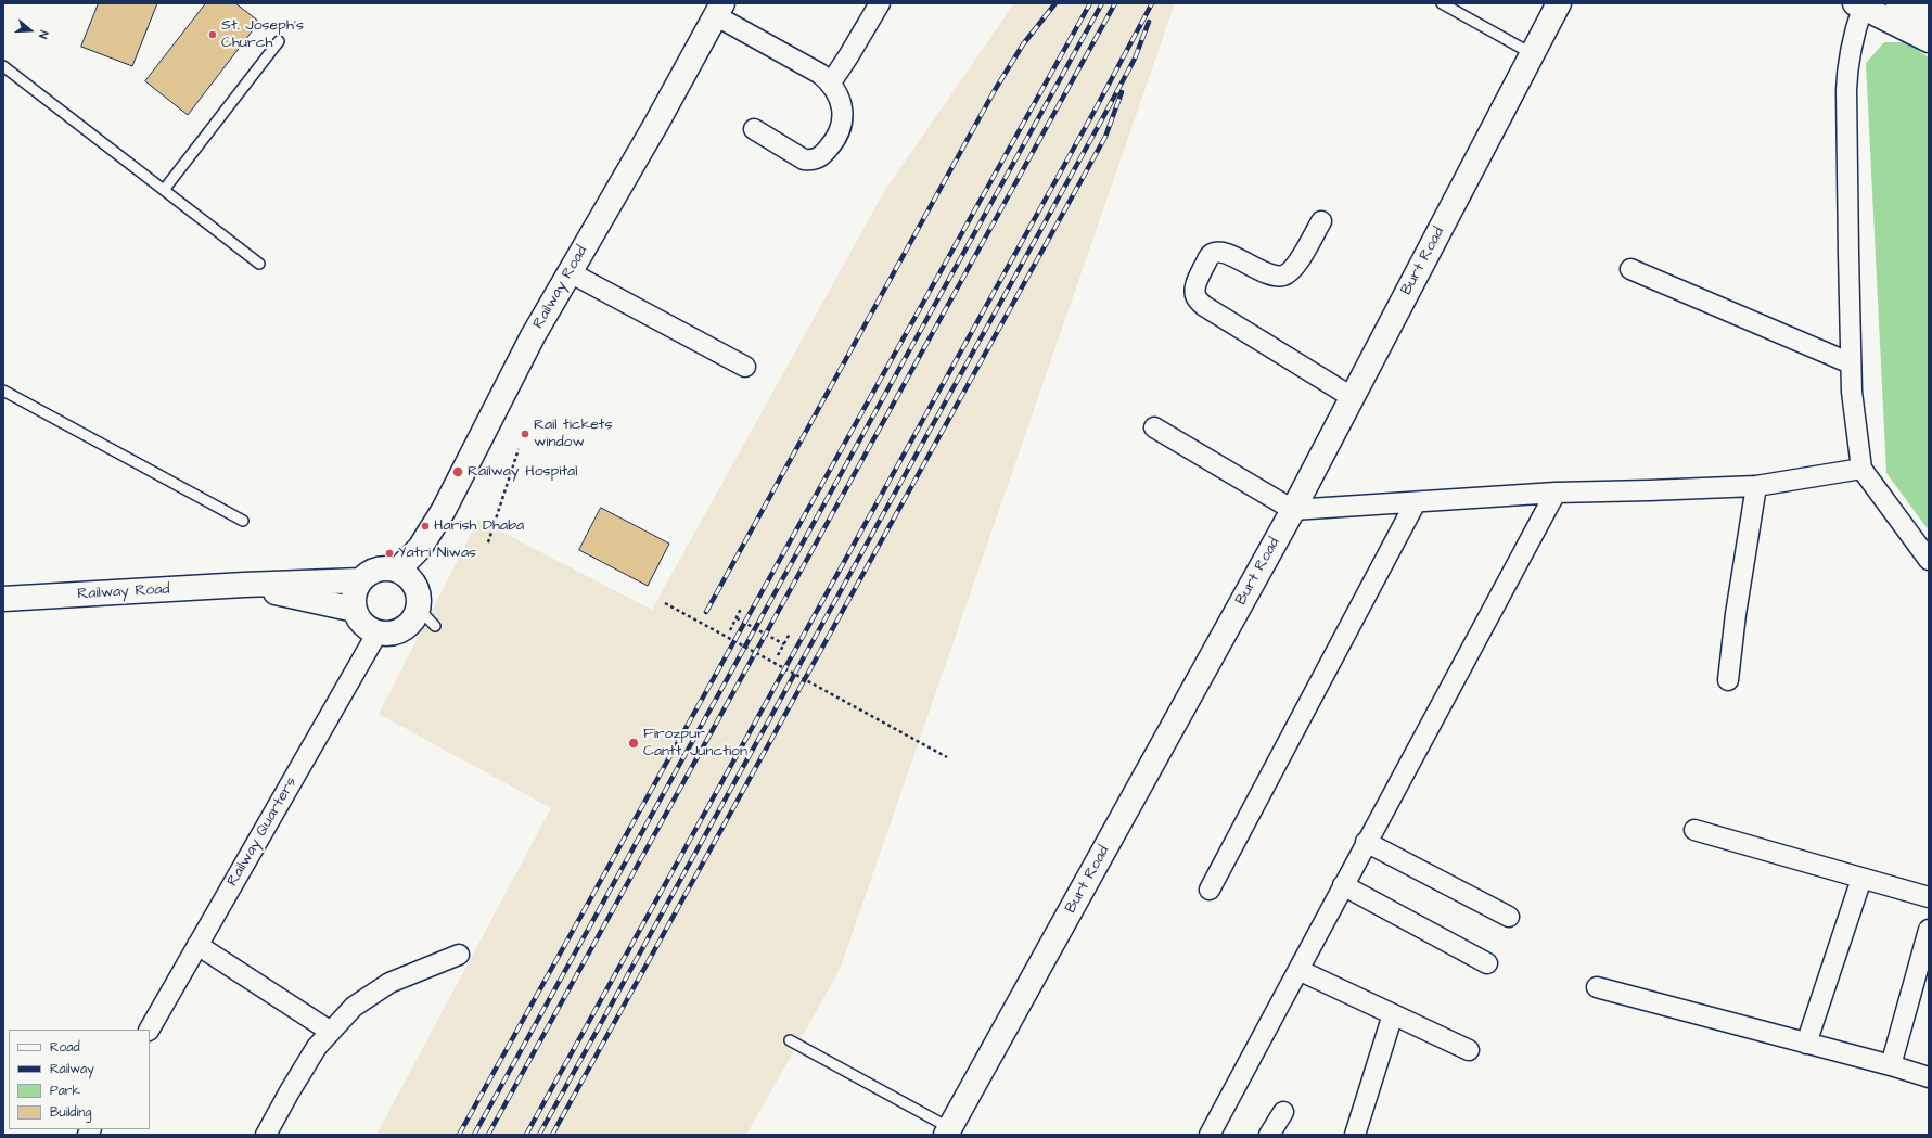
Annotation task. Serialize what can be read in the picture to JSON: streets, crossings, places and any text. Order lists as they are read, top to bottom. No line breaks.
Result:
{"streets":{"main road":["Burt Road","Railway Road"],"street":["Railway Quarters"]},"crossings":[["Railway Road","Railway Quarters"]],"places":["St. Joseph's Church","Rail tickets window","Railway Hospital","Harish Dhaba","Yatri Niwas","Firozpur Cantt. Junction"],"legend":["Road","Railway","Park","Building"],"north":"right"}
